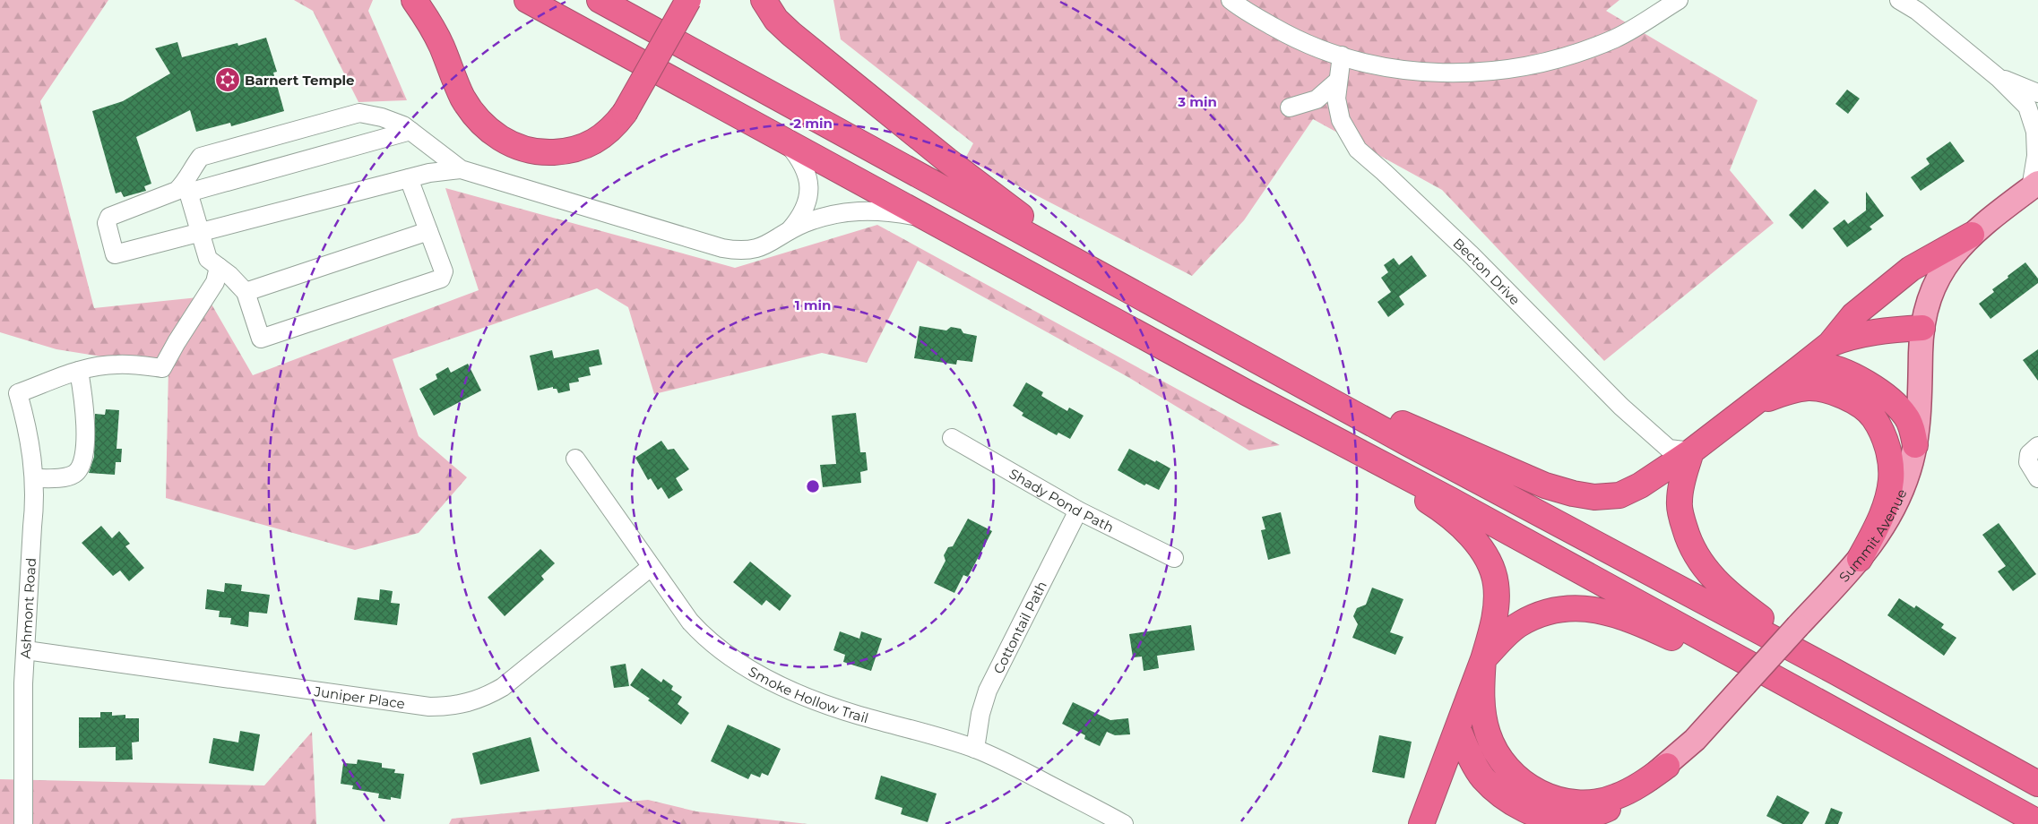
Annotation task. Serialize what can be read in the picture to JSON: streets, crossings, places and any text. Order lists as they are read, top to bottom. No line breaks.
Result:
{"streets":{"main road":["Summit Avenue"],"street":["Becton Drive","Shady Pond Path","Ashmont Road","Cottontail Path","Smoke Hollow Trail","Juniper Place"]},"crossings":[["Shady Pond Path","Cottontail Path"],["Ashmont Road","Juniper Place"],["Cottontail Path","Smoke Hollow Trail"],["Smoke Hollow Trail","Juniper Place"]],"places":{"synagogue":["Barnert Temple"]},"rings":["3 min","2 min","1 min"]}
